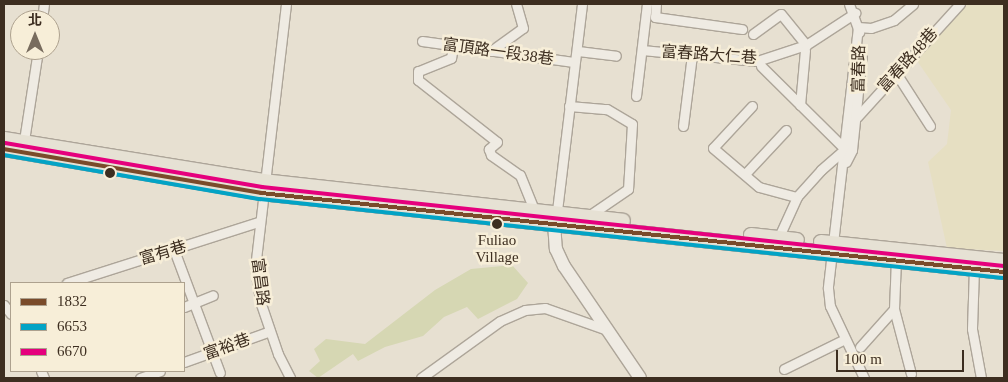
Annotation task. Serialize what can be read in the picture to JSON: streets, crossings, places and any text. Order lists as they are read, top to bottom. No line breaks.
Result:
{"streets":{"street":["富頂路一段38巷","富春路大仁巷","富春路48巷","富春路","富有巷","富昌路","富裕巷"]},"crossings":[["富春路大仁巷","富春路"],["富春路48巷","富春路"],["富有巷","富昌路"],["富昌路","富裕巷"]],"places":["Fuliao Village"],"lines":["transit line 6670","transit line 1832","transit line 6653"],"legend":["1832","6653","6670"],"scale_bar":"100 m","north":"top"}
